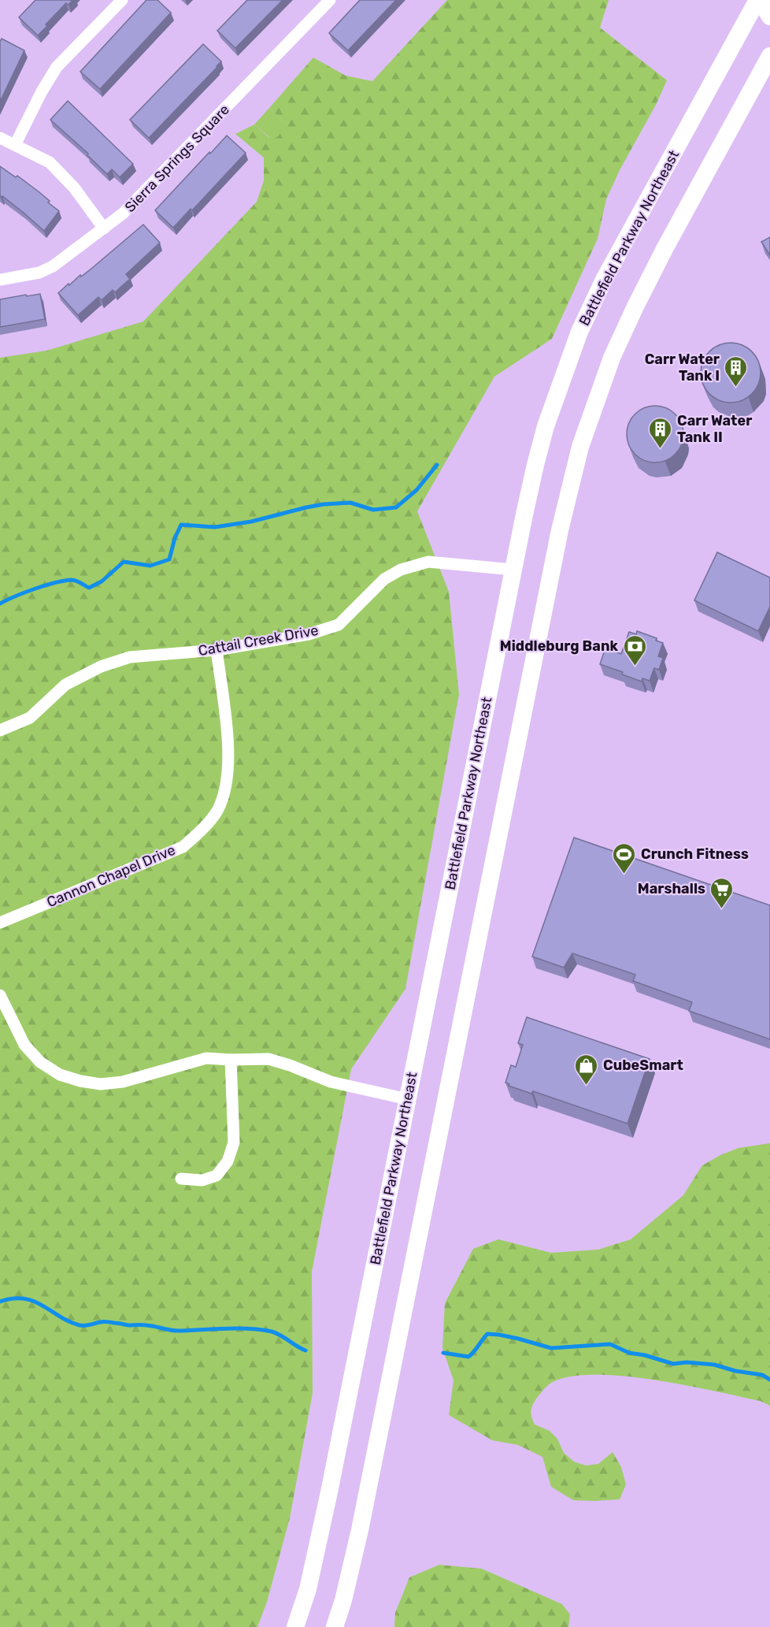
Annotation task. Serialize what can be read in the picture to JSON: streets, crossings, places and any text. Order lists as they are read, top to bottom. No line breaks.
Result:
{"streets":{"main road":["Battlefield Parkway Northeast"],"street":["Sierra Springs Square","Cattail Creek Drive","Cannon Chapel Drive"]},"crossings":[["Battlefield Parkway Northeast","Cattail Creek Drive"],["Cattail Creek Drive","Cannon Chapel Drive"]],"places":{"building":["Carr Water Tank I","Carr Water Tank II"],"bank":["Middleburg Bank"],"sports":["Crunch Fitness"],"supermarket":["Marshalls"],"shop":["CubeSmart"]}}
